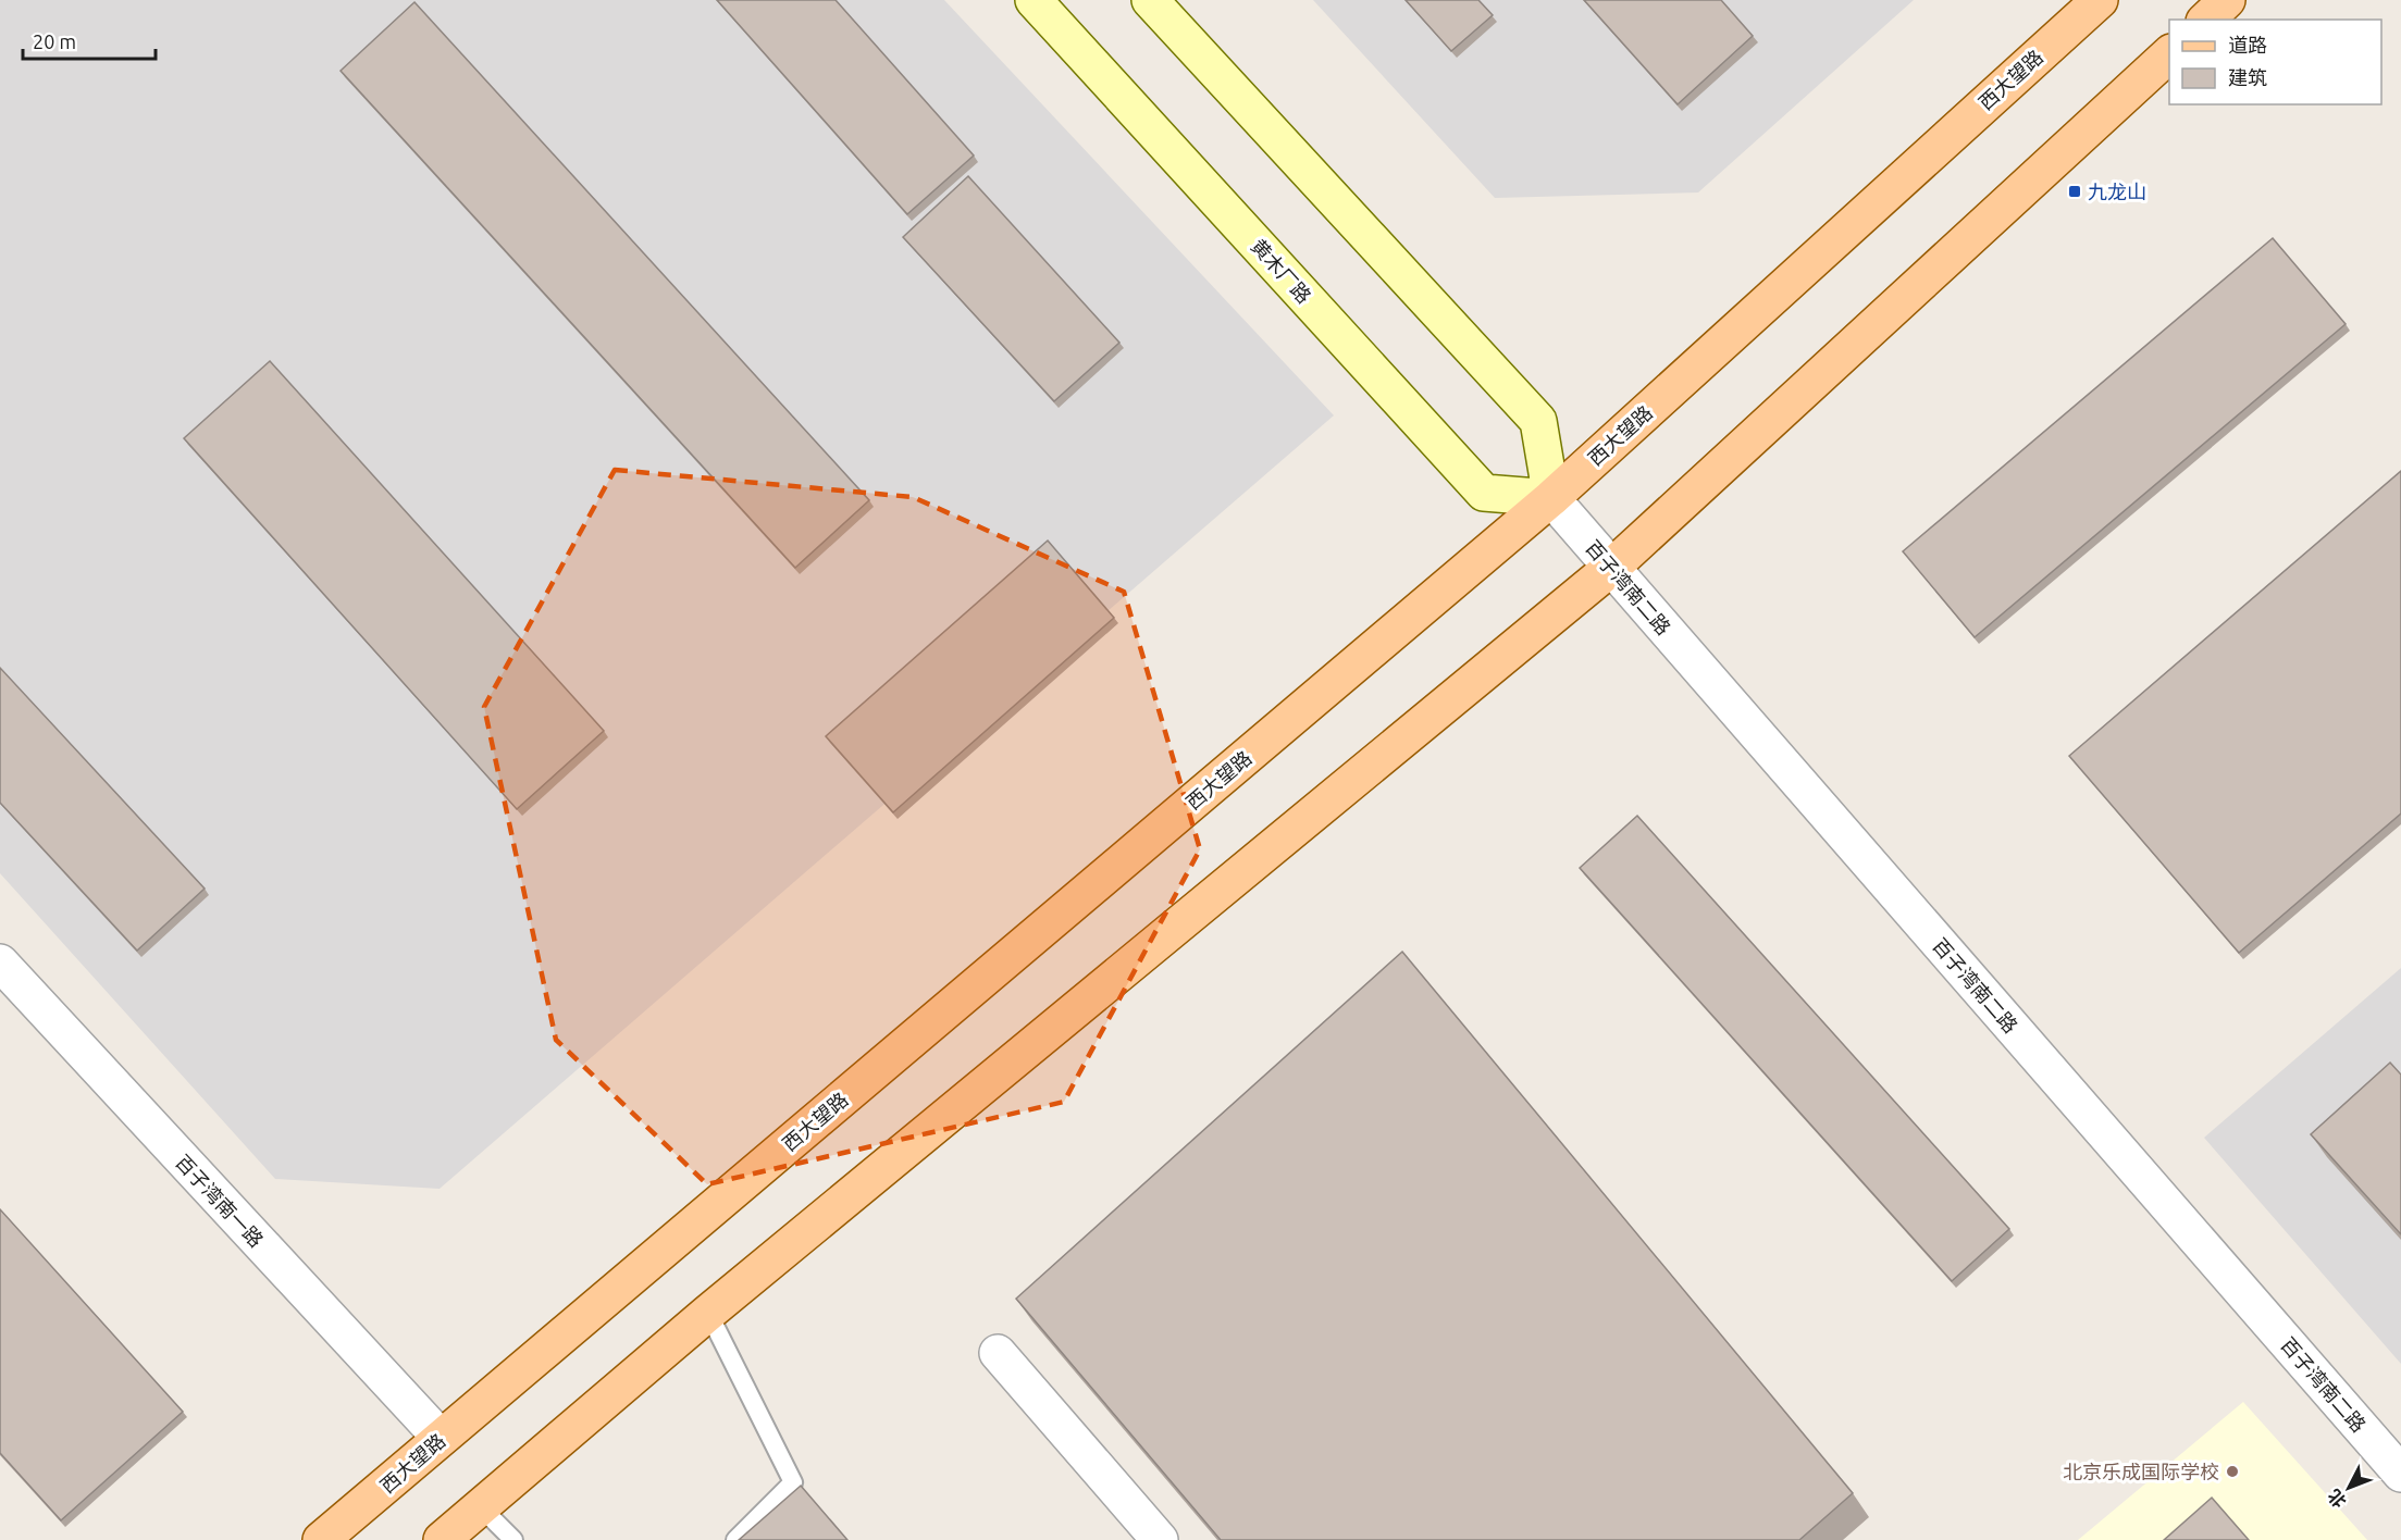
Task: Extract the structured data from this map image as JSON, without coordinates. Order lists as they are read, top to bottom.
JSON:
{
  "streets": {
    "main road": ["西大望路", "黄木厂路"],
    "street": ["百子湾南二路", "百子湾南一路"]
  },
  "crossings": [
    ["西大望路", "黄木厂路"],
    ["西大望路", "百子湾南二路"],
    ["西大望路", "百子湾南一路"],
    ["黄木厂路", "百子湾南二路"]
  ],
  "places": {
    "transit": ["九龙山"],
    "other": ["北京乐成国际学校"]
  },
  "legend": ["道路", "建筑"],
  "scale_bar": "20 m",
  "north": "bottom left"
}
